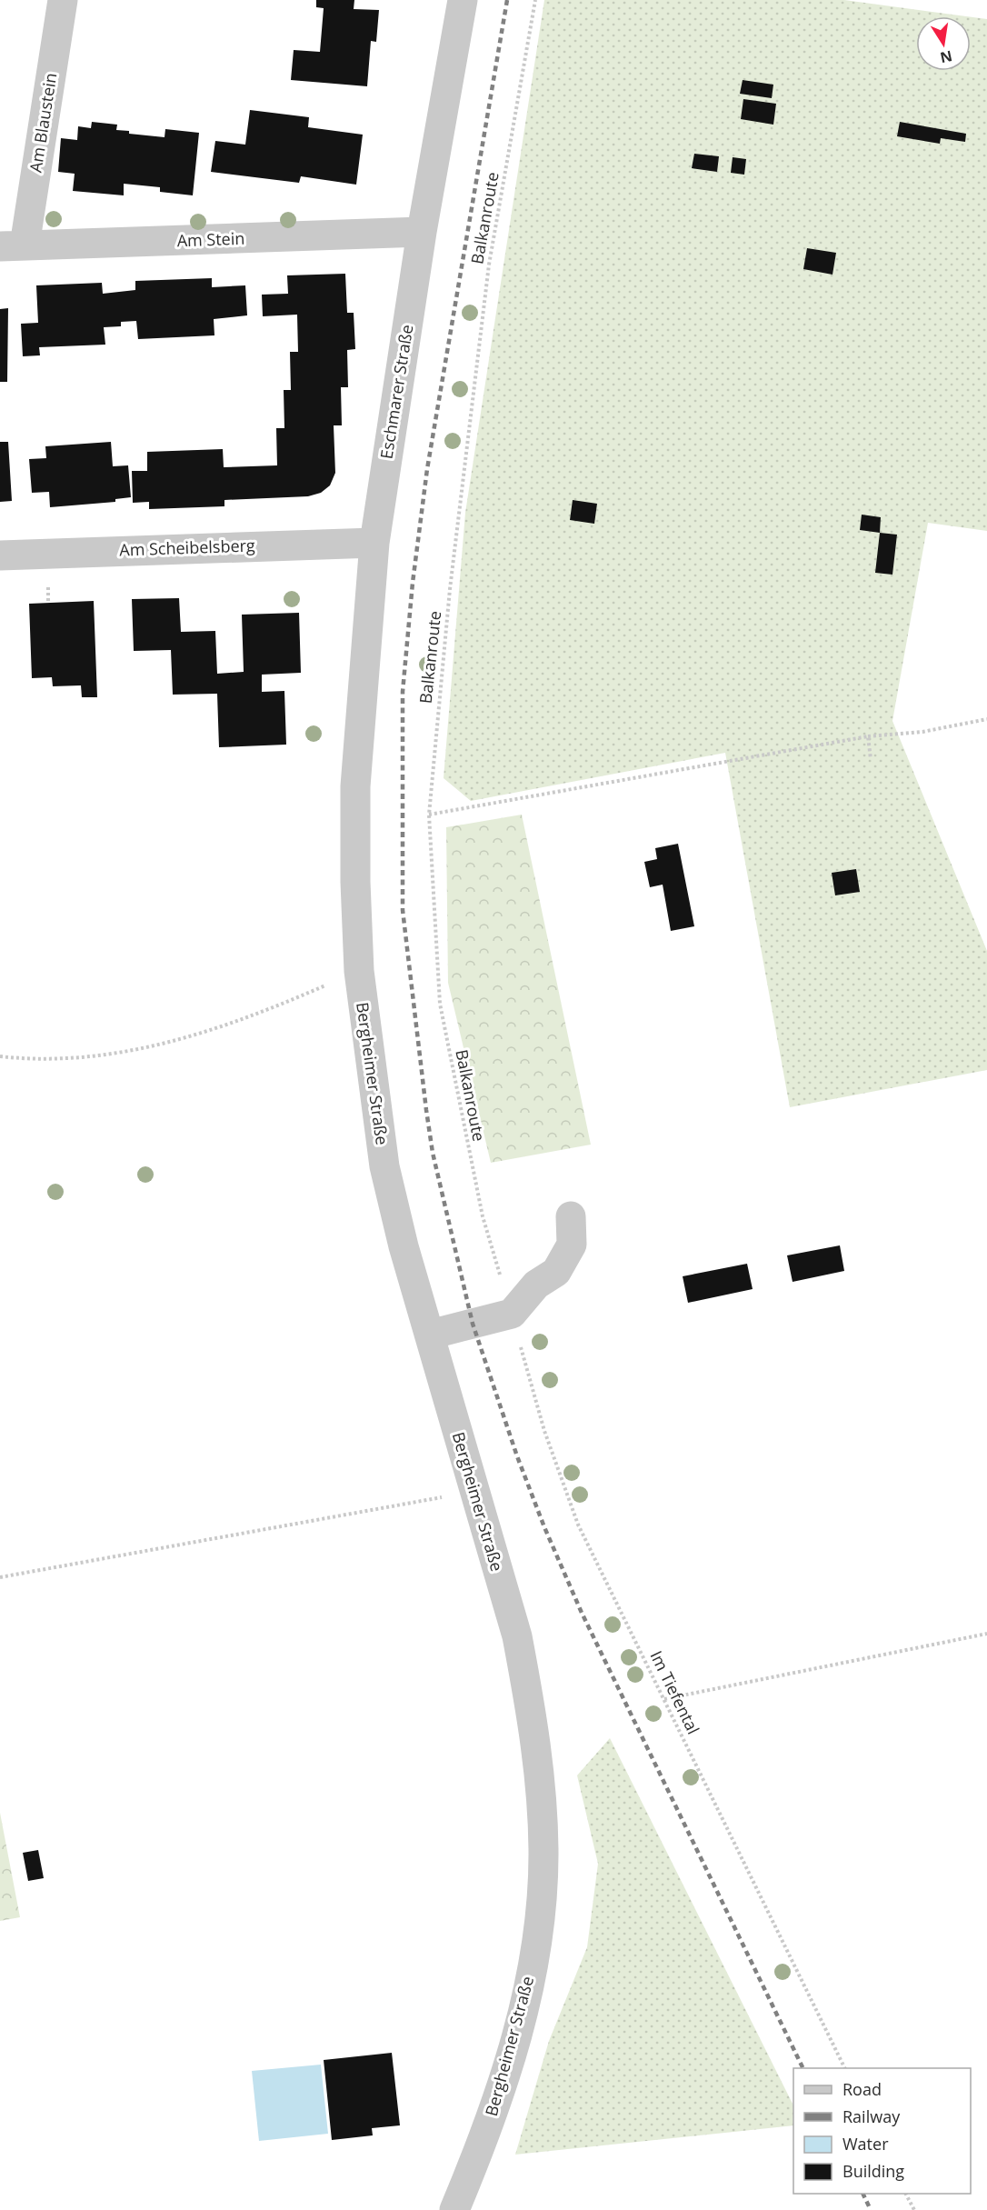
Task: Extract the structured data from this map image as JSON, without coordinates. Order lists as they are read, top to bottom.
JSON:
{
  "streets": {
    "street": [
      "Am Blaustein",
      "Am Stein",
      "Eschmarer Straße",
      "Am Scheibelsberg",
      "Bergheimer Straße"
    ],
    "path": ["Balkanroute", "Im Tiefental"]
  },
  "crossings": [
    ["Am Blaustein", "Am Stein"],
    ["Balkanroute", "Im Tiefental"],
    ["Am Stein", "Eschmarer Straße"],
    ["Eschmarer Straße", "Am Scheibelsberg"],
    ["Eschmarer Straße", "Bergheimer Straße"]
  ],
  "legend": [
    "Road",
    "Railway",
    "Water",
    "Building"
  ],
  "north": "bottom"
}
